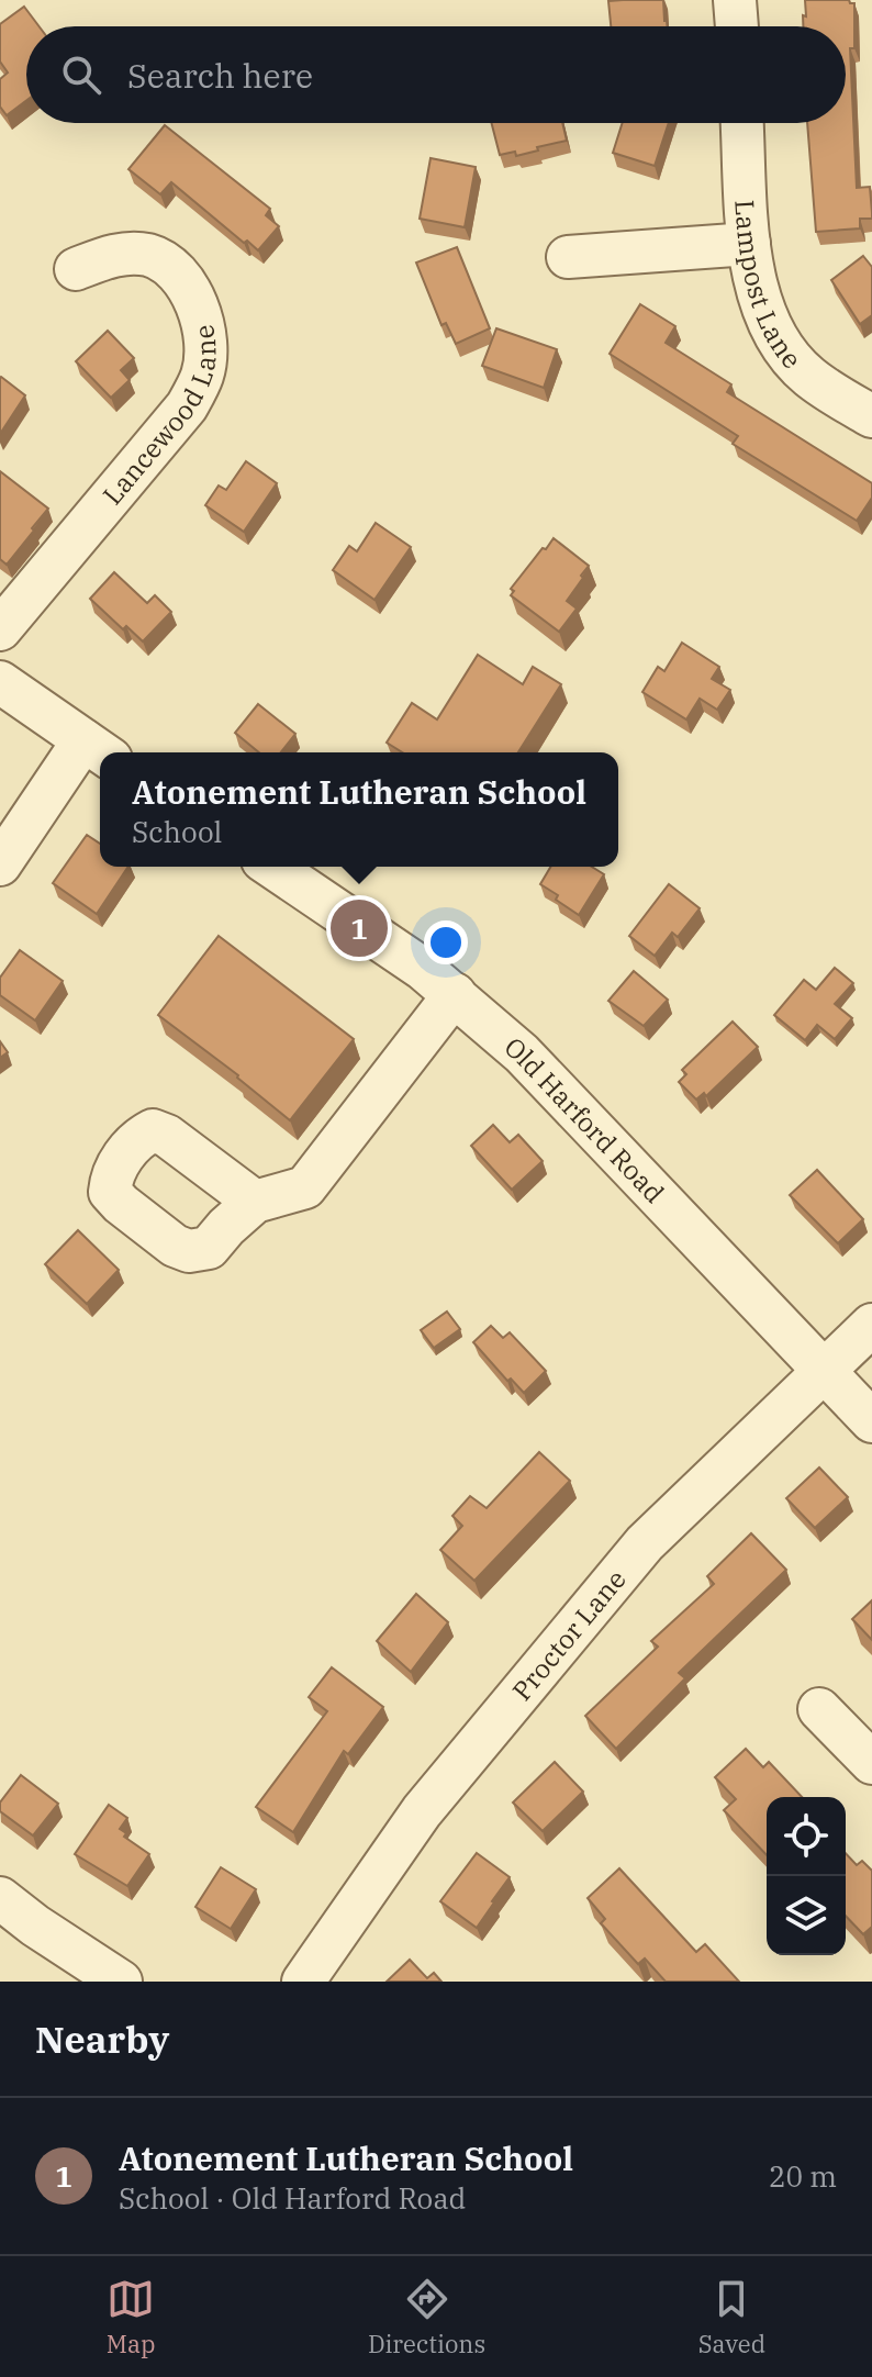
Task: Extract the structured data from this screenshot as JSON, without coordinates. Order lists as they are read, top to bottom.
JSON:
{
  "streets": {
    "street": [
      "Lampost Lane",
      "Lancewood Lane",
      "Old Harford Road",
      "Proctor Lane"
    ]
  },
  "crossings": [
    ["Old Harford Road", "Proctor Lane"]
  ],
  "page": {
    "search": "Search here",
    "popup": ["Atonement Lutheran School", "School"],
    "pins": "1",
    "heading": "Nearby",
    "list": [
      {
        "mark": "1",
        "name": "Atonement Lutheran School",
        "note": "School · Old Harford Road",
        "value": "20 m"
      }
    ],
    "nav": ["Map", "Directions", "Saved"]
  }
}
